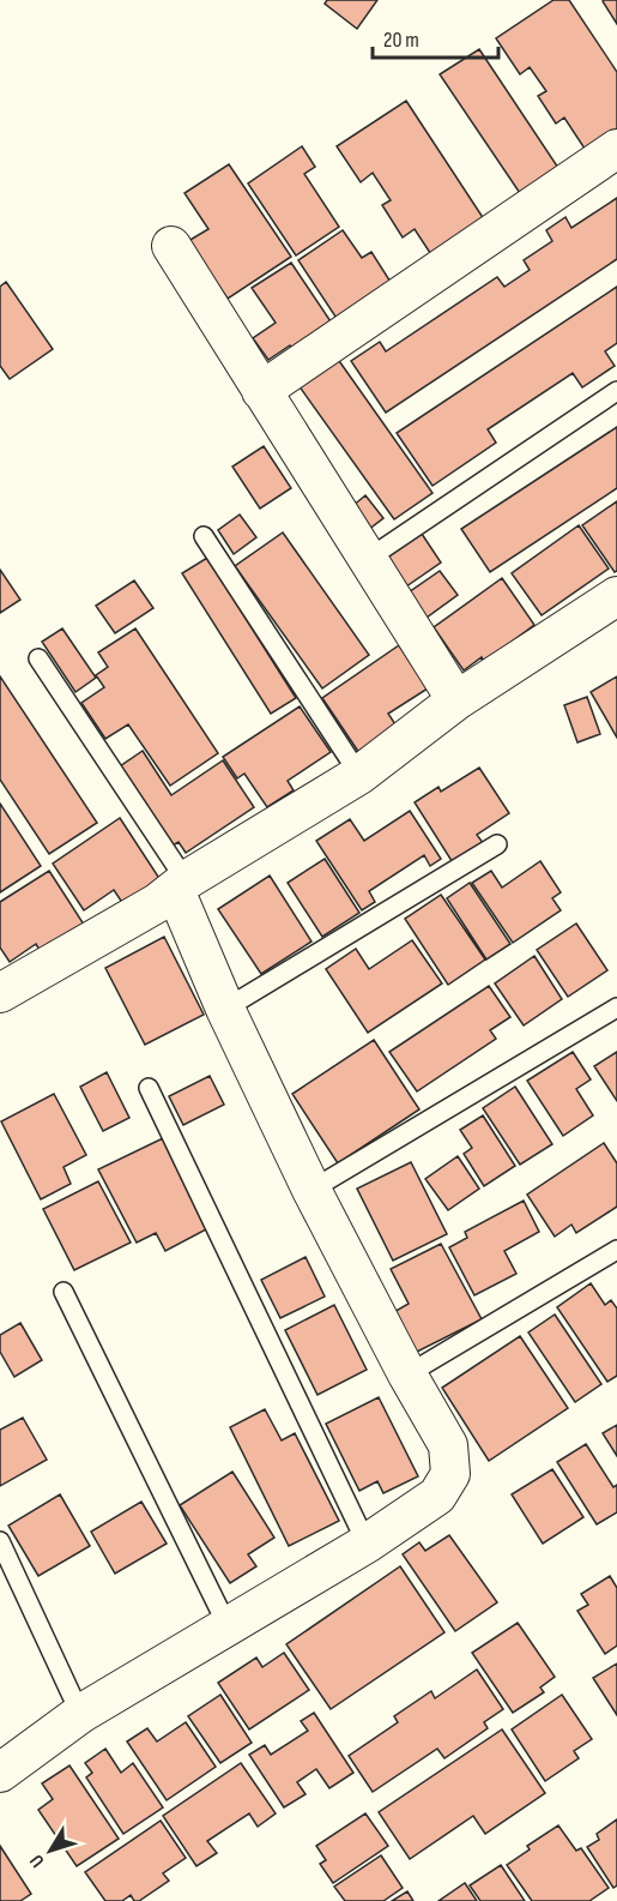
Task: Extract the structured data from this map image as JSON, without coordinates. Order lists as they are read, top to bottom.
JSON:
{
  "scale_bar": "20 m",
  "north": "bottom left"
}
